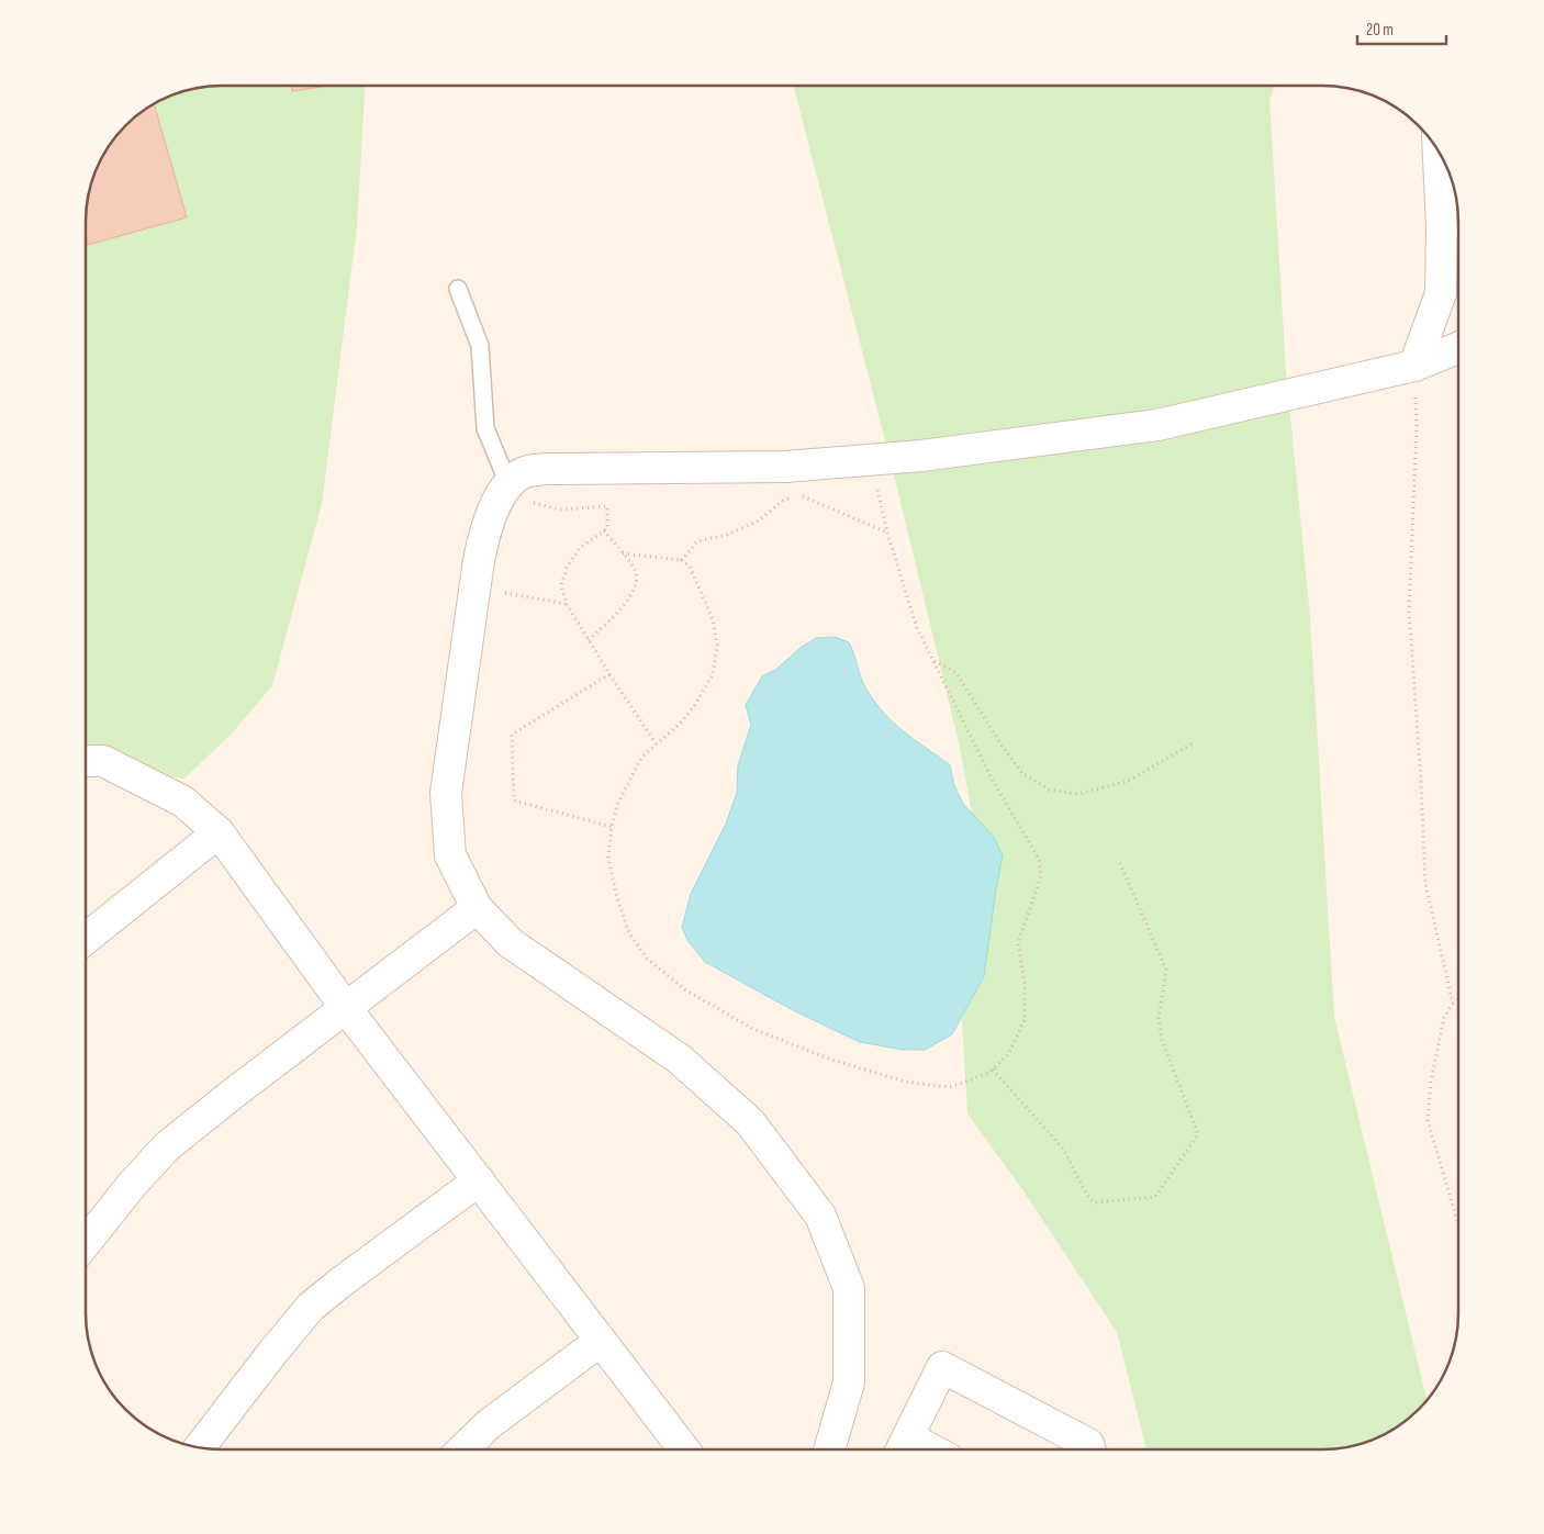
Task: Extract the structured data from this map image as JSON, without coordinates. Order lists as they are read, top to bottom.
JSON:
{
  "scale_bar": "20 m"
}
